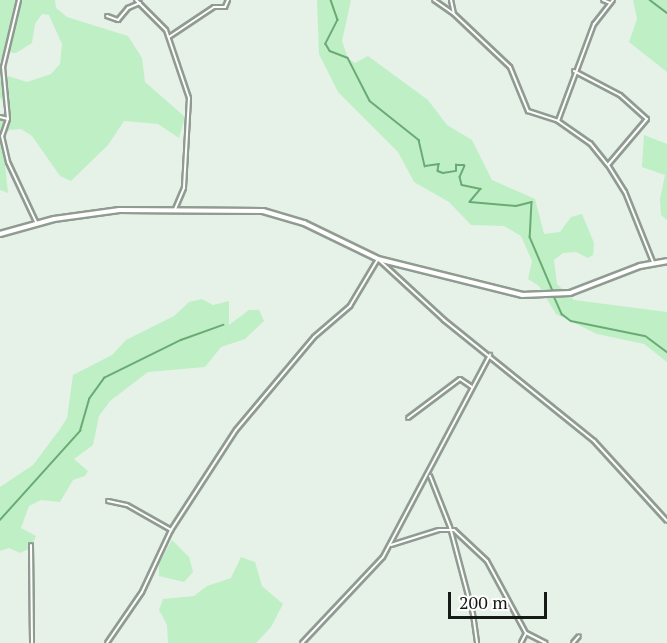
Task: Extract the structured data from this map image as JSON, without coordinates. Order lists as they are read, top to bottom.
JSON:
{
  "scale_bar": "200 m"
}
